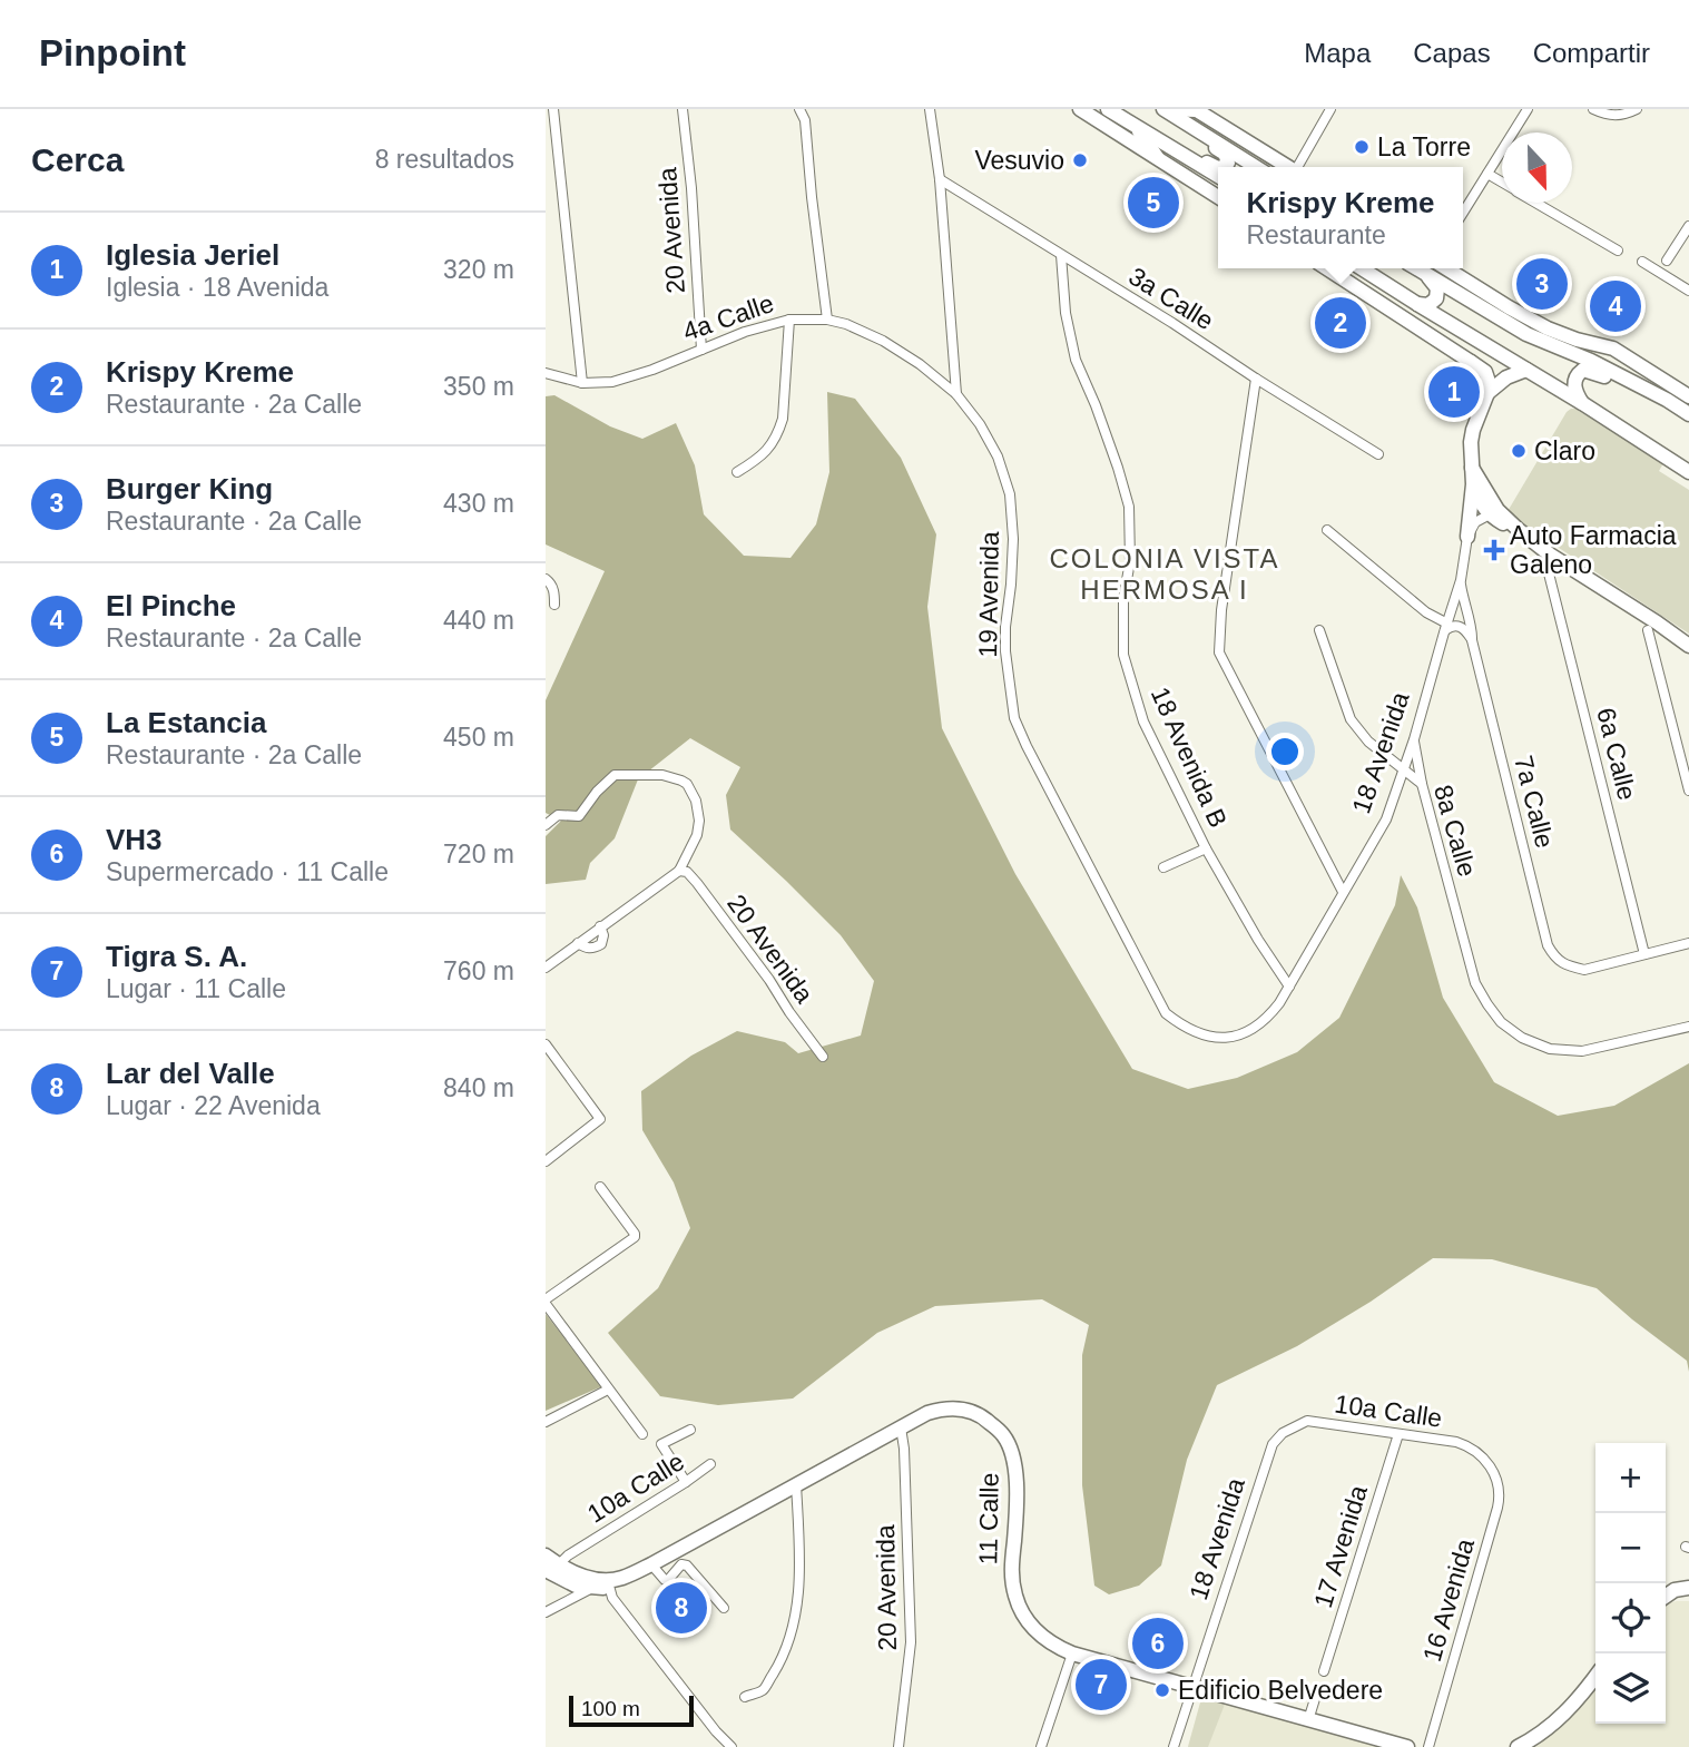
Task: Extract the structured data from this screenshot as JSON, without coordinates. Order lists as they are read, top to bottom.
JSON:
{
  "streets": {
    "street": [
      "20 Avenida",
      "3a Calle",
      "4a Calle",
      "19 Avenida",
      "18 Avenida",
      "6a Calle",
      "18 Avenida B",
      "7a Calle",
      "8a Calle",
      "10a Calle",
      "11 Calle",
      "17 Avenida",
      "16 Avenida"
    ]
  },
  "crossings": [
    ["20 Avenida", "4a Calle"],
    ["20 Avenida", "11 Calle"],
    ["3a Calle", "18 Avenida B"],
    ["4a Calle", "19 Avenida"],
    ["19 Avenida", "18 Avenida"],
    ["18 Avenida", "18 Avenida B"],
    ["18 Avenida", "7a Calle"],
    ["18 Avenida", "8a Calle"],
    ["18 Avenida", "10a Calle"],
    ["18 Avenida", "11 Calle"],
    ["6a Calle", "7a Calle"],
    ["10a Calle", "17 Avenida"],
    ["10a Calle", "16 Avenida"]
  ],
  "districts": ["COLONIA VISTA HERMOSA I"],
  "places": {
    "other": [
      "La Torre",
      "Vesuvio",
      "Claro",
      "Edificio Belvedere"
    ],
    "health": ["Auto Farmacia Galeno"]
  },
  "scale_bar": "100 m",
  "north": "bottom",
  "page": {
    "header": "Pinpoint",
    "nav": ["Mapa", "Capas", "Compartir"],
    "heading": ["Cerca", "8 resultados"],
    "popup": ["Krispy Kreme", "Restaurante"],
    "pins": [
      "5",
      "3",
      "4",
      "2",
      "1",
      "8",
      "6",
      "7"
    ],
    "list": [
      {
        "mark": "1",
        "name": "Iglesia Jeriel",
        "note": "Iglesia · 18 Avenida",
        "value": "320 m"
      },
      {
        "mark": "2",
        "name": "Krispy Kreme",
        "note": "Restaurante · 2a Calle",
        "value": "350 m"
      },
      {
        "mark": "3",
        "name": "Burger King",
        "note": "Restaurante · 2a Calle",
        "value": "430 m"
      },
      {
        "mark": "4",
        "name": "El Pinche",
        "note": "Restaurante · 2a Calle",
        "value": "440 m"
      },
      {
        "mark": "5",
        "name": "La Estancia",
        "note": "Restaurante · 2a Calle",
        "value": "450 m"
      },
      {
        "mark": "6",
        "name": "VH3",
        "note": "Supermercado · 11 Calle",
        "value": "720 m"
      },
      {
        "mark": "7",
        "name": "Tigra S. A.",
        "note": "Lugar · 11 Calle",
        "value": "760 m"
      },
      {
        "mark": "8",
        "name": "Lar del Valle",
        "note": "Lugar · 22 Avenida",
        "value": "840 m"
      }
    ],
    "map_buttons": ["+", "−"],
    "scale": "100 m"
  }
}
